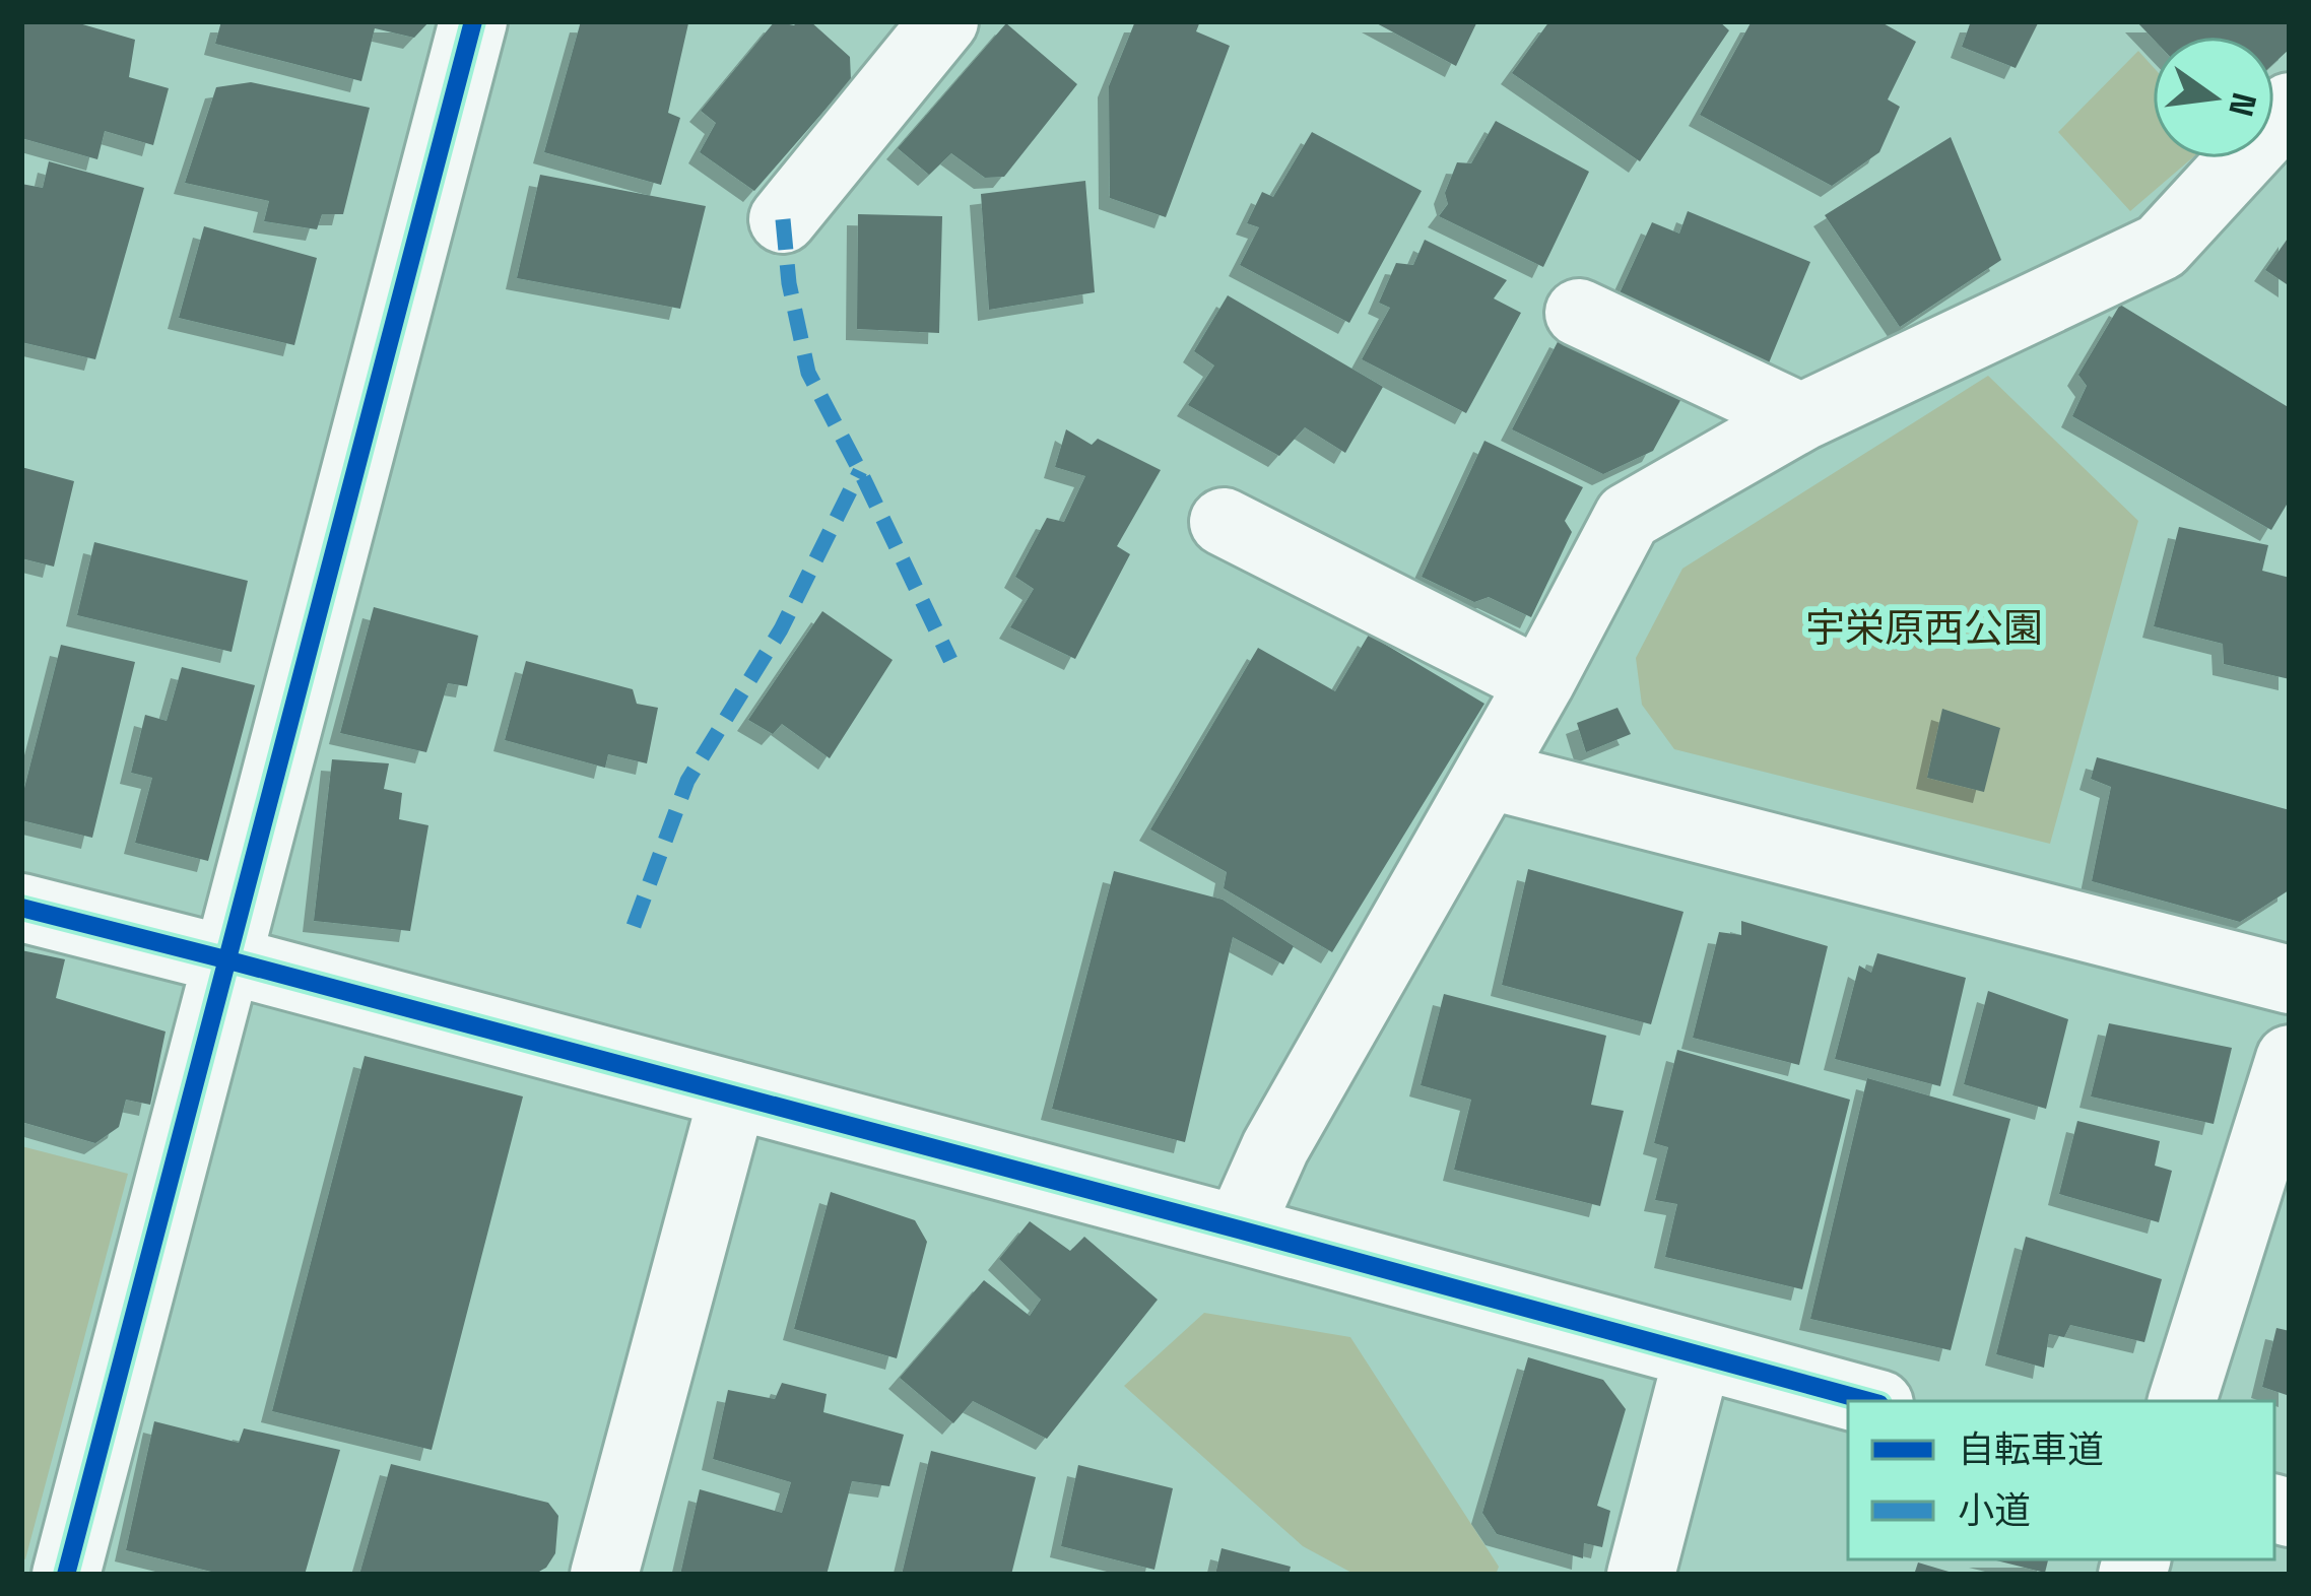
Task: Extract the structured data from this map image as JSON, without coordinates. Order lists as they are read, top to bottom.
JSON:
{
  "parks": ["宇栄原西公園"],
  "legend": ["自転車道", "小道"],
  "north": "right"
}
